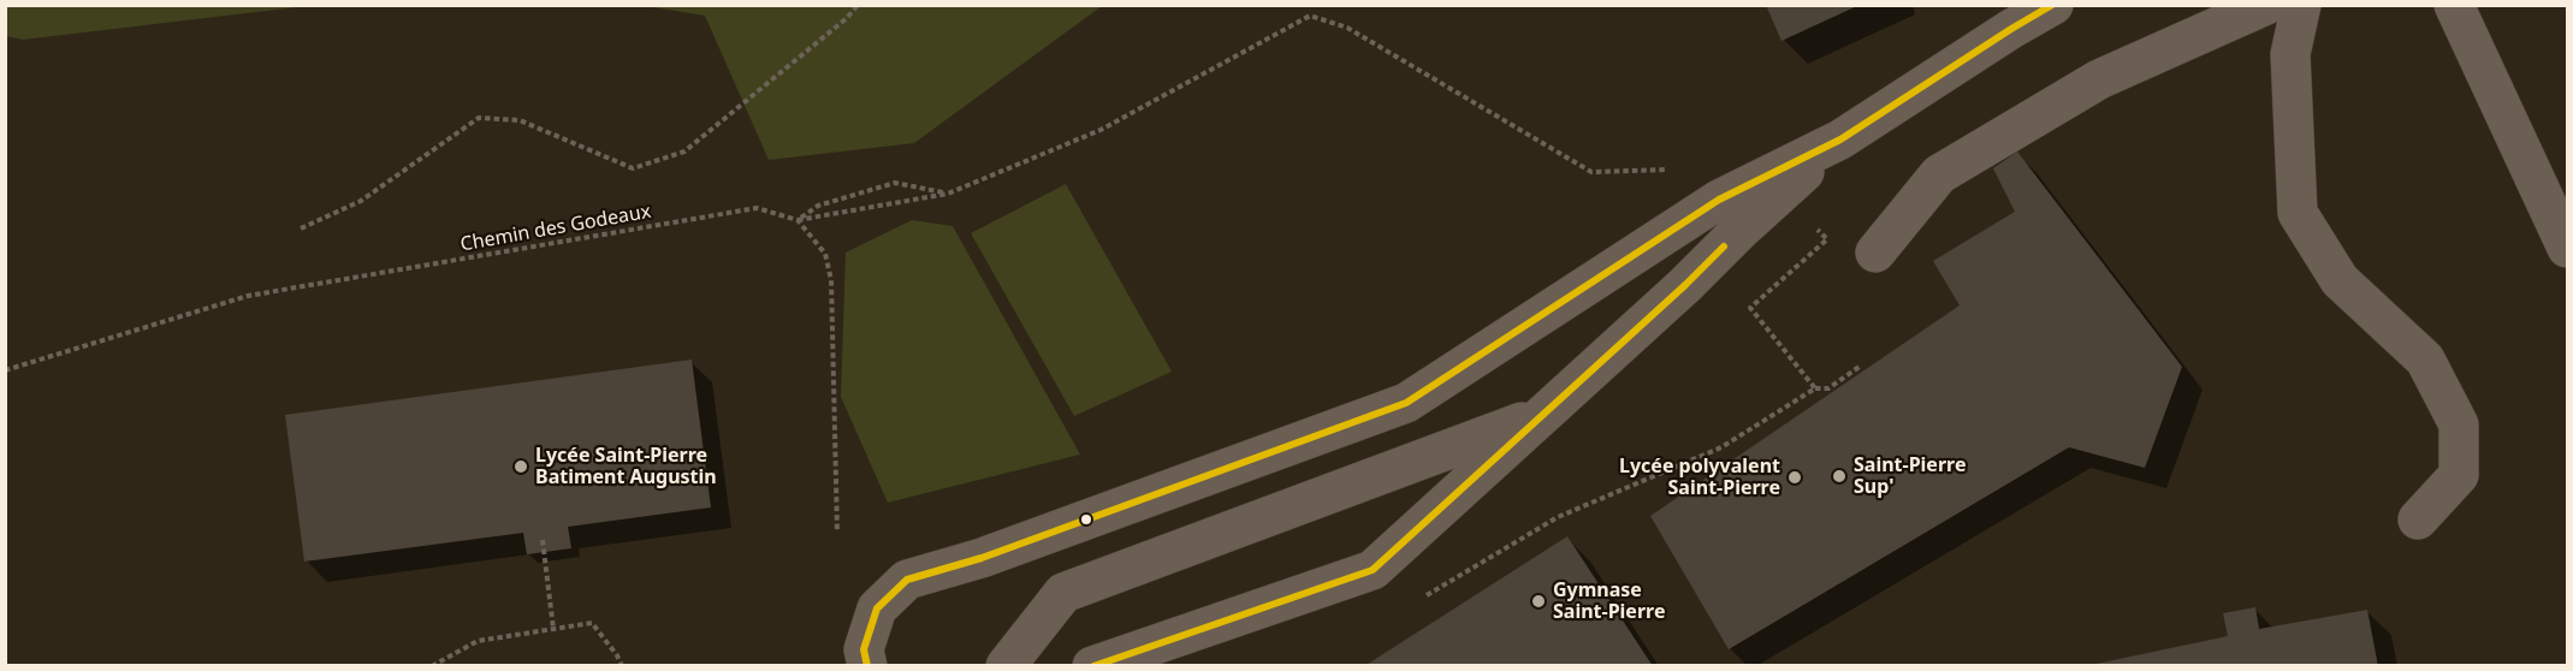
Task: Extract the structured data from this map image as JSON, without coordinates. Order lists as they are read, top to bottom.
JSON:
{
  "streets": {
    "path": ["Chemin des Godeaux"]
  },
  "places": [
    "Lycée Saint-Pierre Batiment Augustin",
    "Saint-Pierre Sup'",
    "Lycée polyvalent Saint-Pierre",
    "Gymnase Saint-Pierre"
  ]
}
